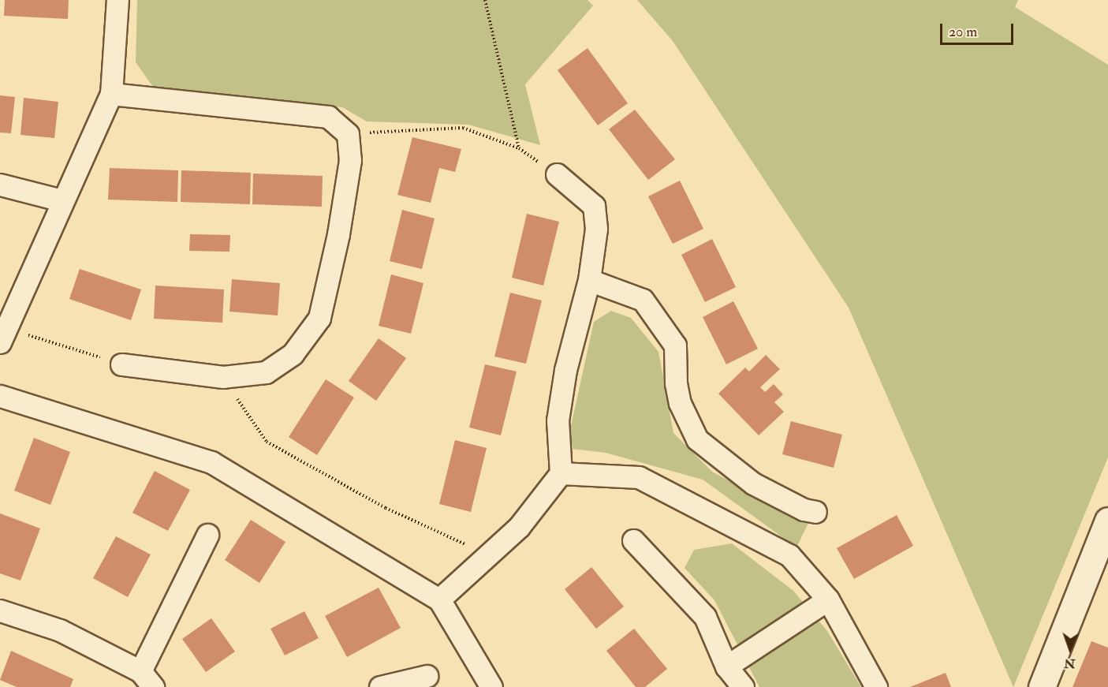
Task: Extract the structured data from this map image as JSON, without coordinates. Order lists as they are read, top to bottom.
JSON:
{
  "scale_bar": "20 m",
  "north": "bottom"
}
